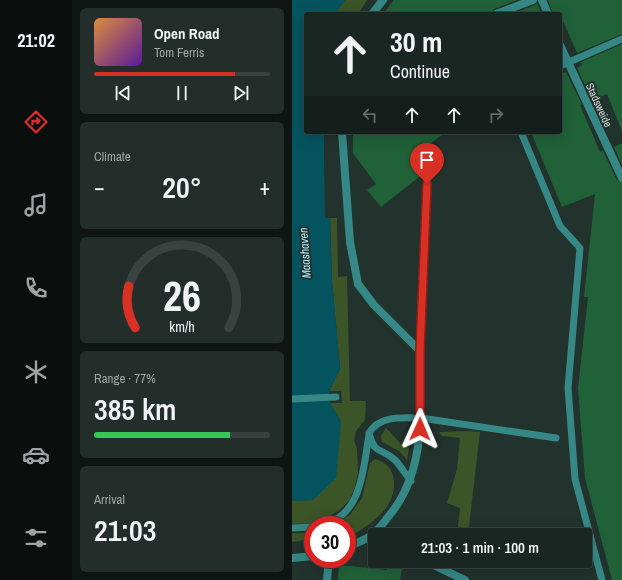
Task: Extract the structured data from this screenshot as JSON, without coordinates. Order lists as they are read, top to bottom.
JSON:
{
  "streets": {
    "street": ["Stadsweide"]
  },
  "water": ["Maashaven"],
  "page": {
    "tabs": "21:02",
    "turn": ["30 m", "Continue"],
    "song": ["Open Road", "Tom Ferris"],
    "tile": [
      "Climate",
      ["Range · 77%", "385 km"],
      ["Arrival", "21:03"]
    ],
    "heat": ["−", "20°", "+"],
    "limit": "30",
    "trip": "21:03 · 1 min · 100 m",
    "gauge": ["26", "km/h"]
  }
}
